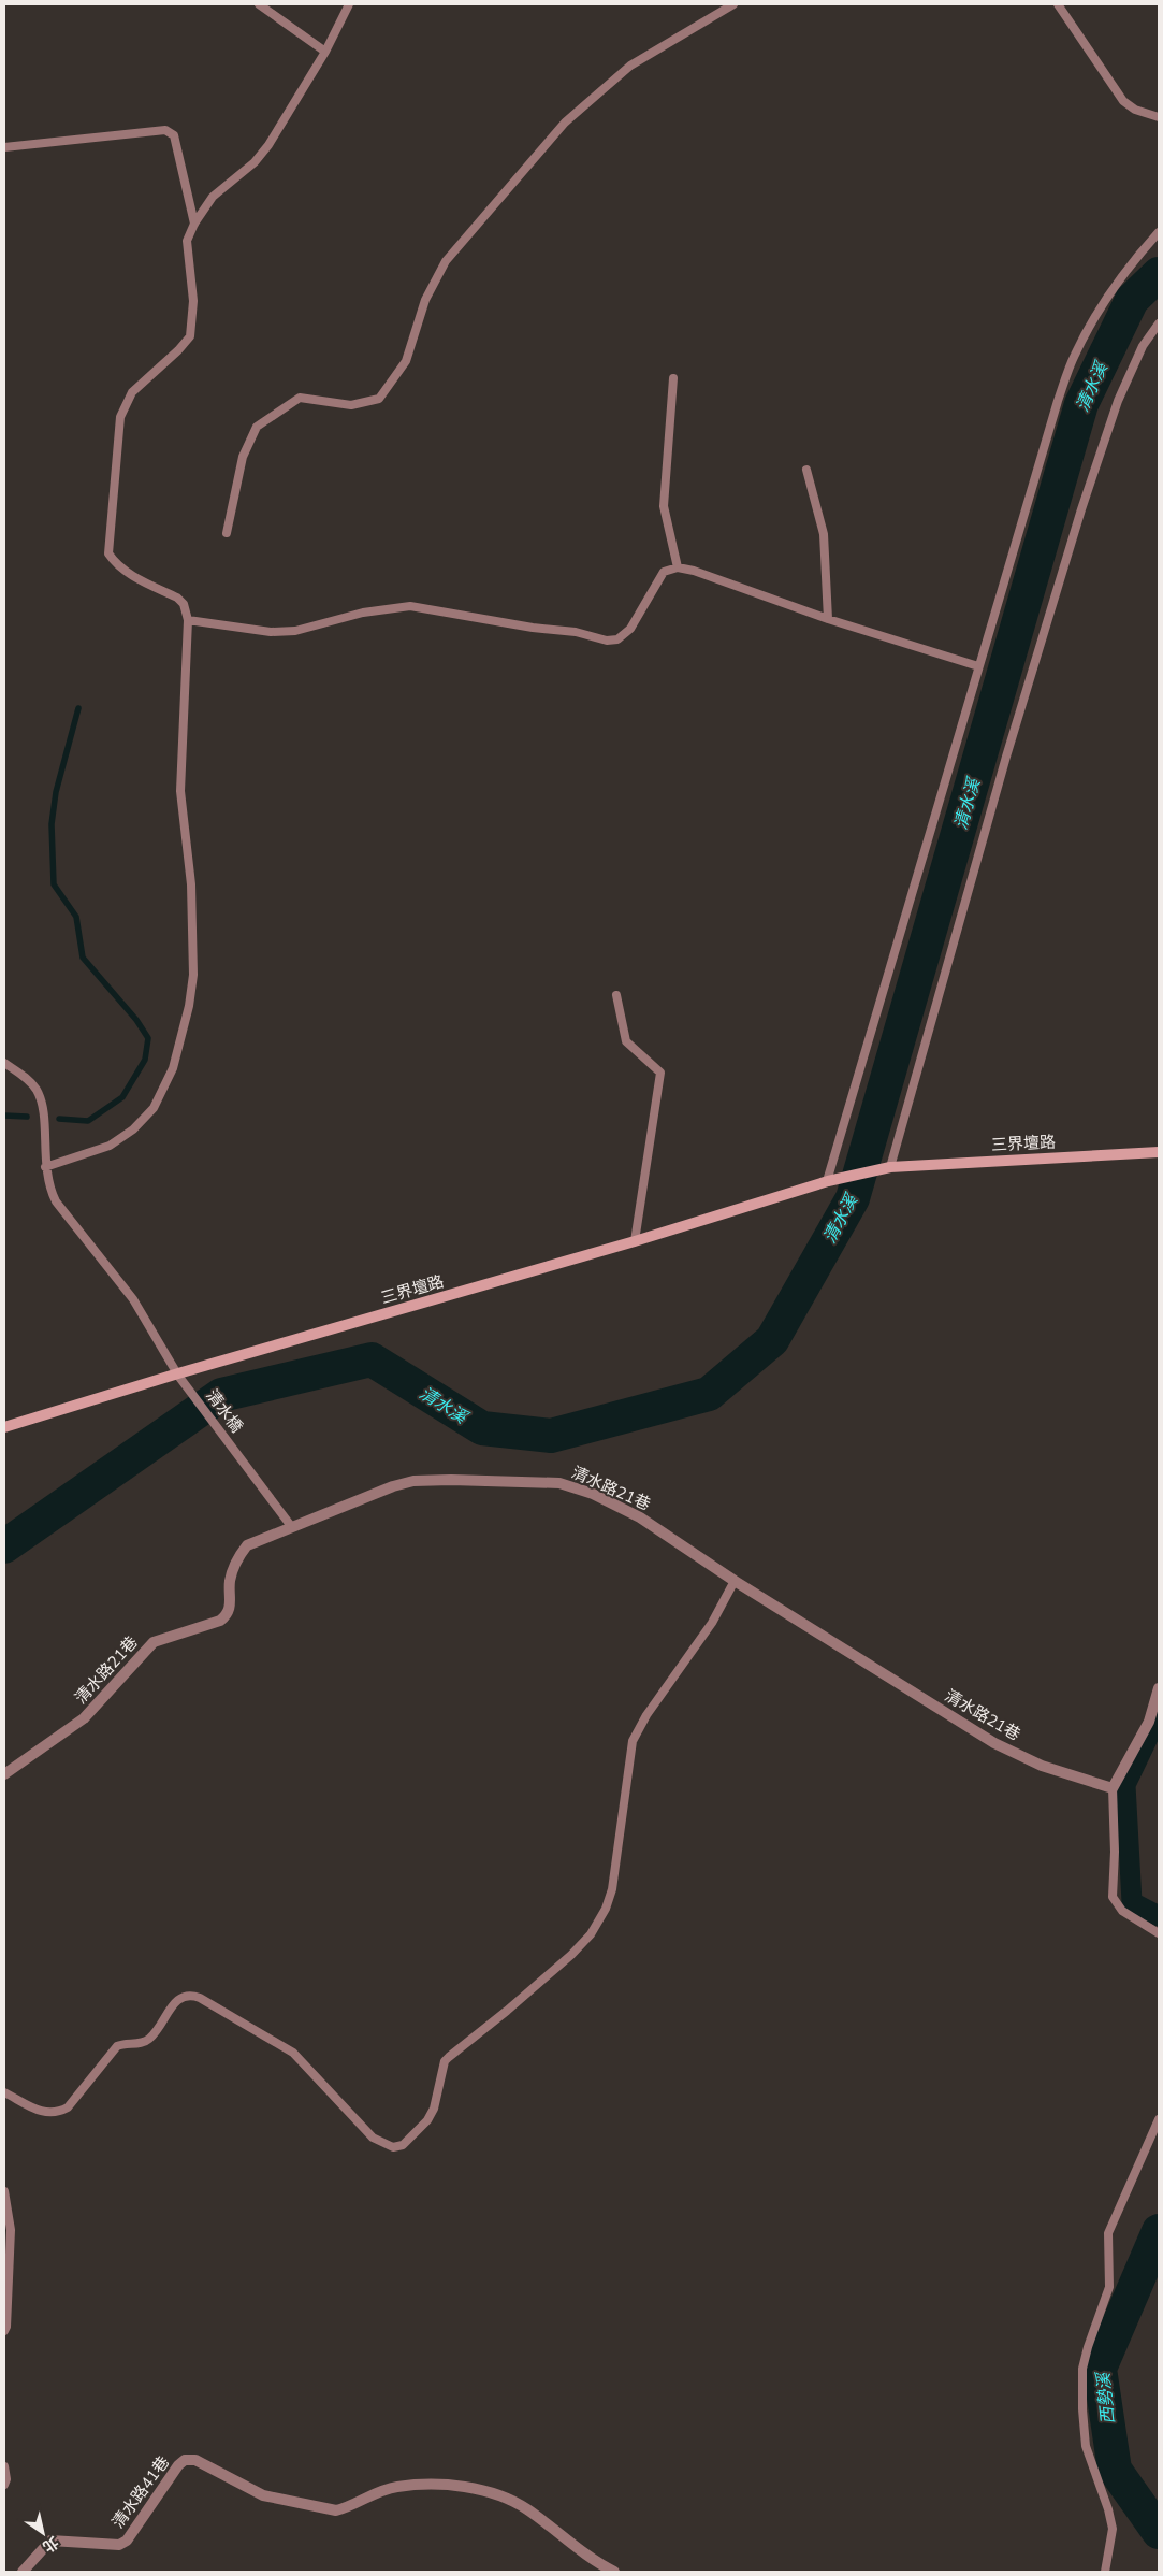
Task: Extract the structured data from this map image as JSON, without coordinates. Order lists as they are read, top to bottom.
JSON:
{
  "streets": {
    "street": ["三界壇路", "清水路21巷", "清水路41巷"],
    "lane": ["清水橋"]
  },
  "crossings": [
    ["三界壇路", "清水橋"],
    ["清水橋", "清水路21巷"]
  ],
  "water": ["清水溪", "西勢溪"],
  "north": "bottom right"
}
